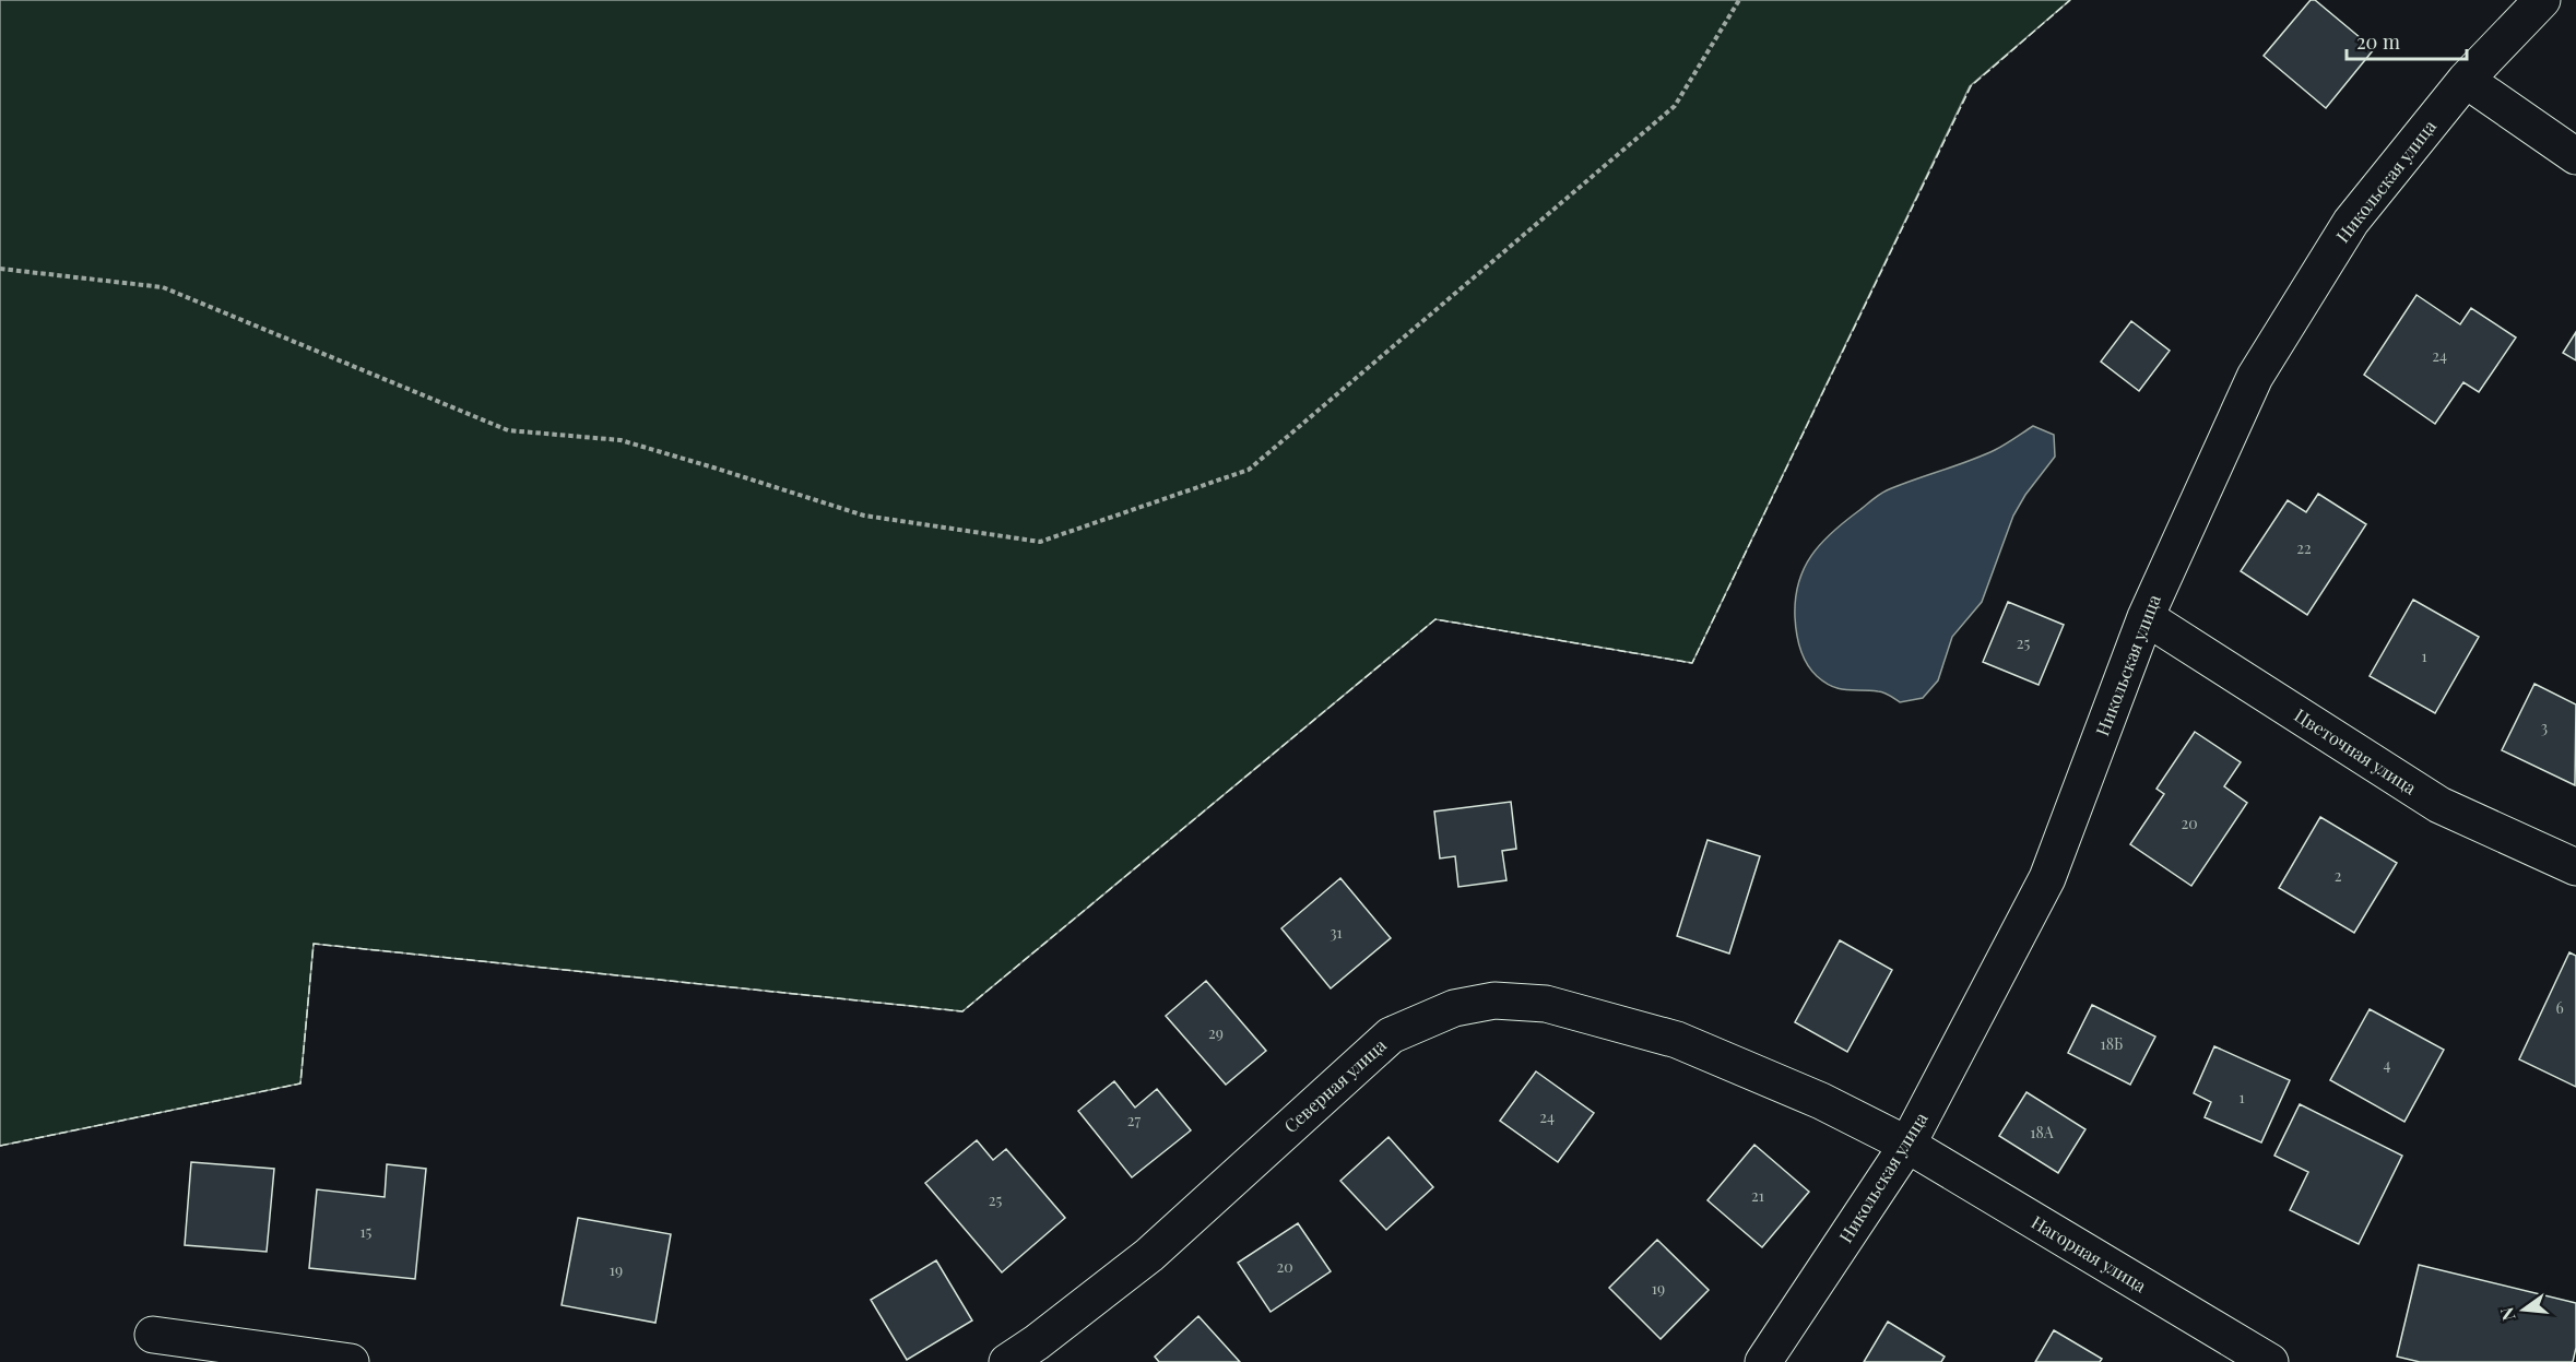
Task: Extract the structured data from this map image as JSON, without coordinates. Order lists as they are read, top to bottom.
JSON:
{
  "streets": {
    "street": [
      "Никольская улица",
      "Цветочная улица",
      "Северная улица",
      "Нагорная улица"
    ]
  },
  "crossings": [
    ["Никольская улица", "Цветочная улица"],
    ["Никольская улица", "Северная улица"],
    ["Никольская улица", "Нагорная улица"],
    ["Северная улица", "Нагорная улица"]
  ],
  "house_numbers": [
    "24",
    "22",
    "25",
    "1",
    "3",
    "20",
    "2",
    "31",
    "6",
    "29",
    "18Б",
    "4",
    "1",
    "24",
    "27",
    "18А",
    "21",
    "25",
    "15",
    "20",
    "19",
    "19"
  ],
  "scale_bar": "20 m",
  "north": "left"
}
